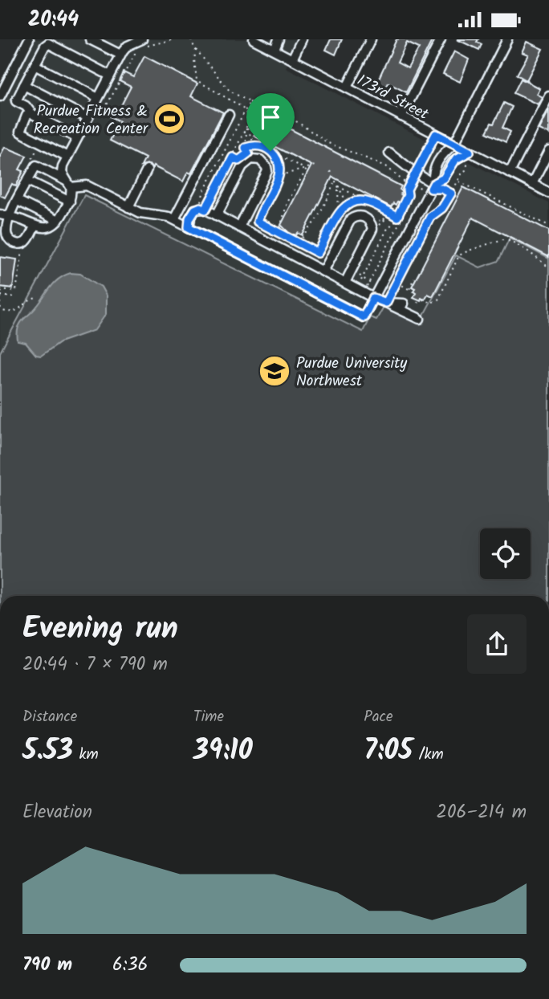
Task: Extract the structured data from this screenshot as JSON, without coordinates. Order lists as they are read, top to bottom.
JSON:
{
  "streets": {
    "street": ["173rd Street"]
  },
  "places": {
    "sports": ["Purdue Fitness & Recreation Center"],
    "school or university": ["Purdue University Northwest"]
  },
  "page": {
    "status": "20:44",
    "heading": ["Evening run", "20:44 · 7 × 790 m"],
    "stats": [
      ["Distance", "5.53 km"],
      ["Time", "39:10"],
      ["Pace", "7:05 /km"]
    ],
    "chart": ["Elevation", "206–214 m"],
    "list": [
      {
        "name": "790 m",
        "note": "6:36"
      }
    ]
  }
}
